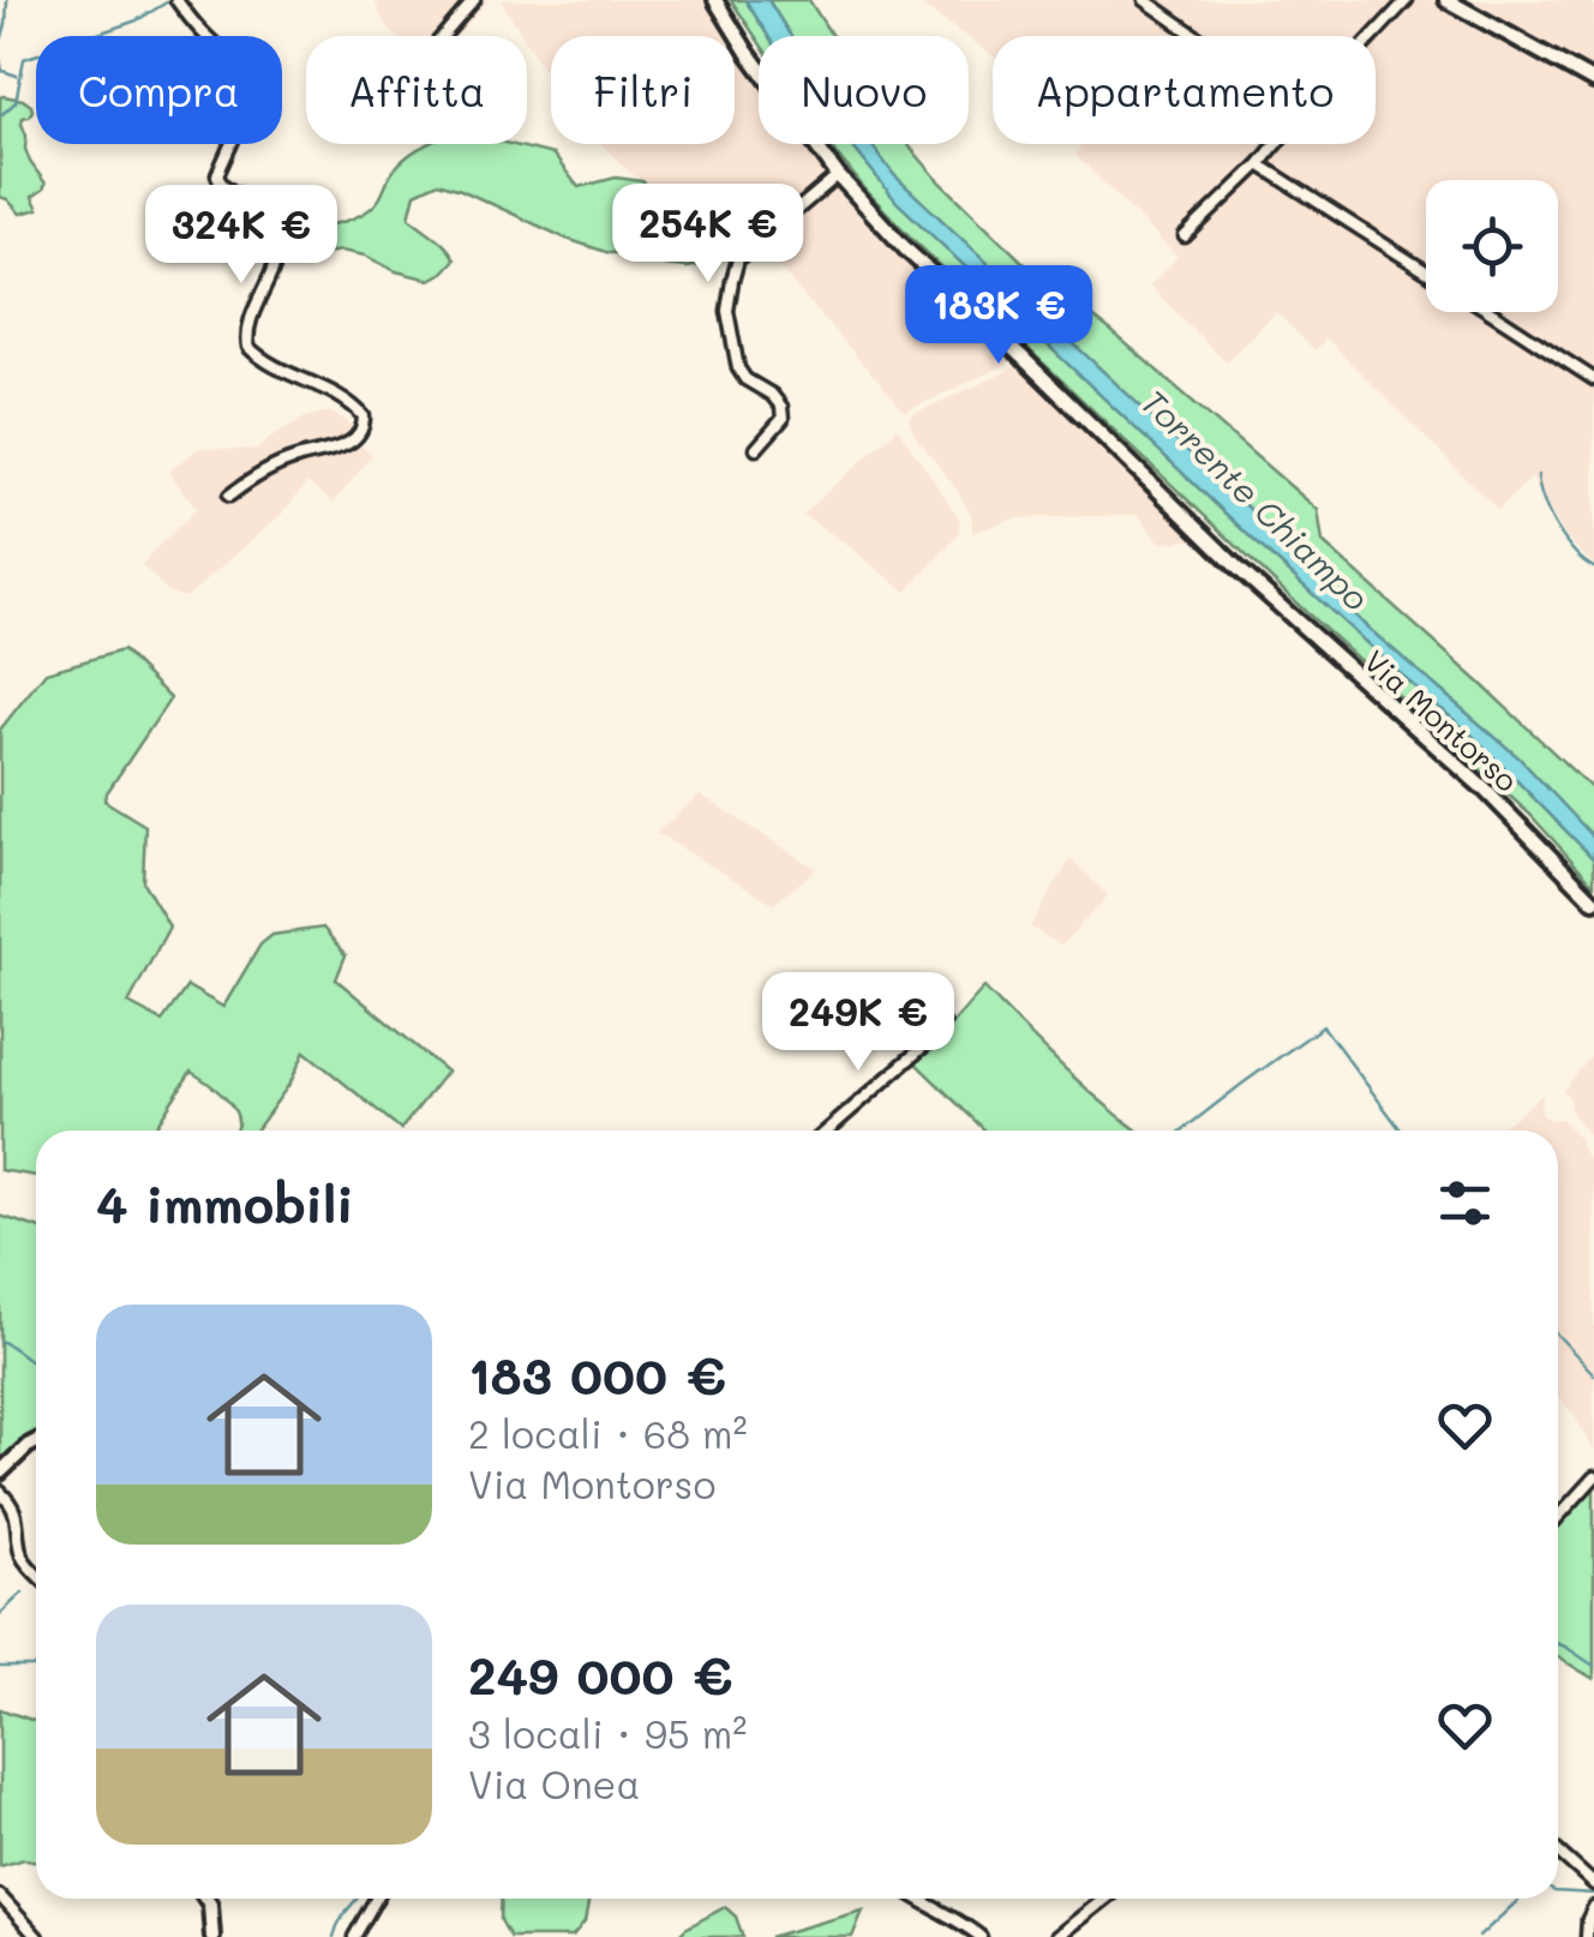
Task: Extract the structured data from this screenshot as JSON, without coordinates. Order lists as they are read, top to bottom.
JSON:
{
  "streets": {
    "main road": ["Via Montorso"]
  },
  "water": ["Torrente Chiampo"],
  "page": {
    "chip": [
      "Compra",
      "Affitta",
      "Filtri",
      "Nuovo",
      "Appartamento"
    ],
    "price": [
      "254K €",
      "324K €",
      "183K €",
      "249K €"
    ],
    "heading": "4 immobili",
    "list": [
      {
        "name": "183 000 €",
        "note": "2 locali · 68 m² · Via Montorso"
      },
      {
        "name": "249 000 €",
        "note": "3 locali · 95 m² · Via Onea"
      }
    ]
  }
}
